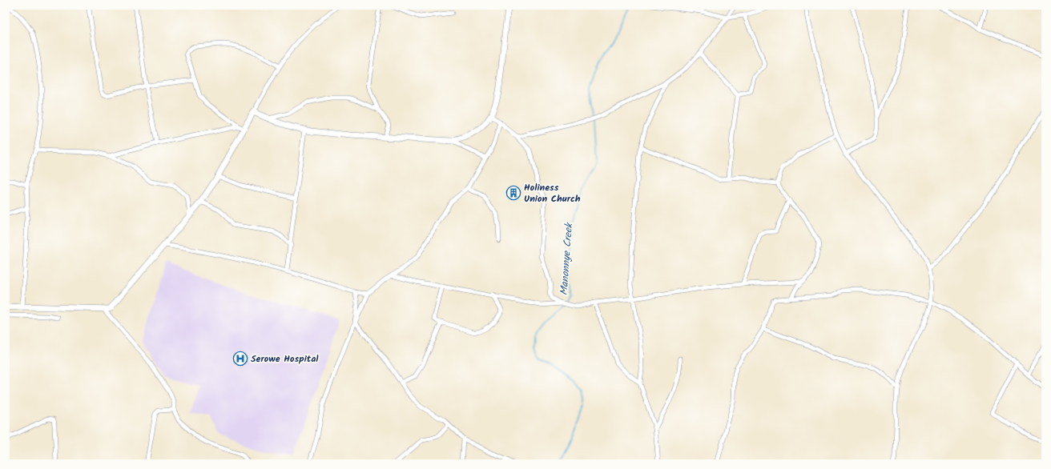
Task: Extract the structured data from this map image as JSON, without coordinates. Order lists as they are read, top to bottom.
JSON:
{
  "water": ["Manonnye Creek"],
  "places": {
    "building": ["Holiness Union Church"],
    "hospital": ["Serowe Hospital"]
  }
}
